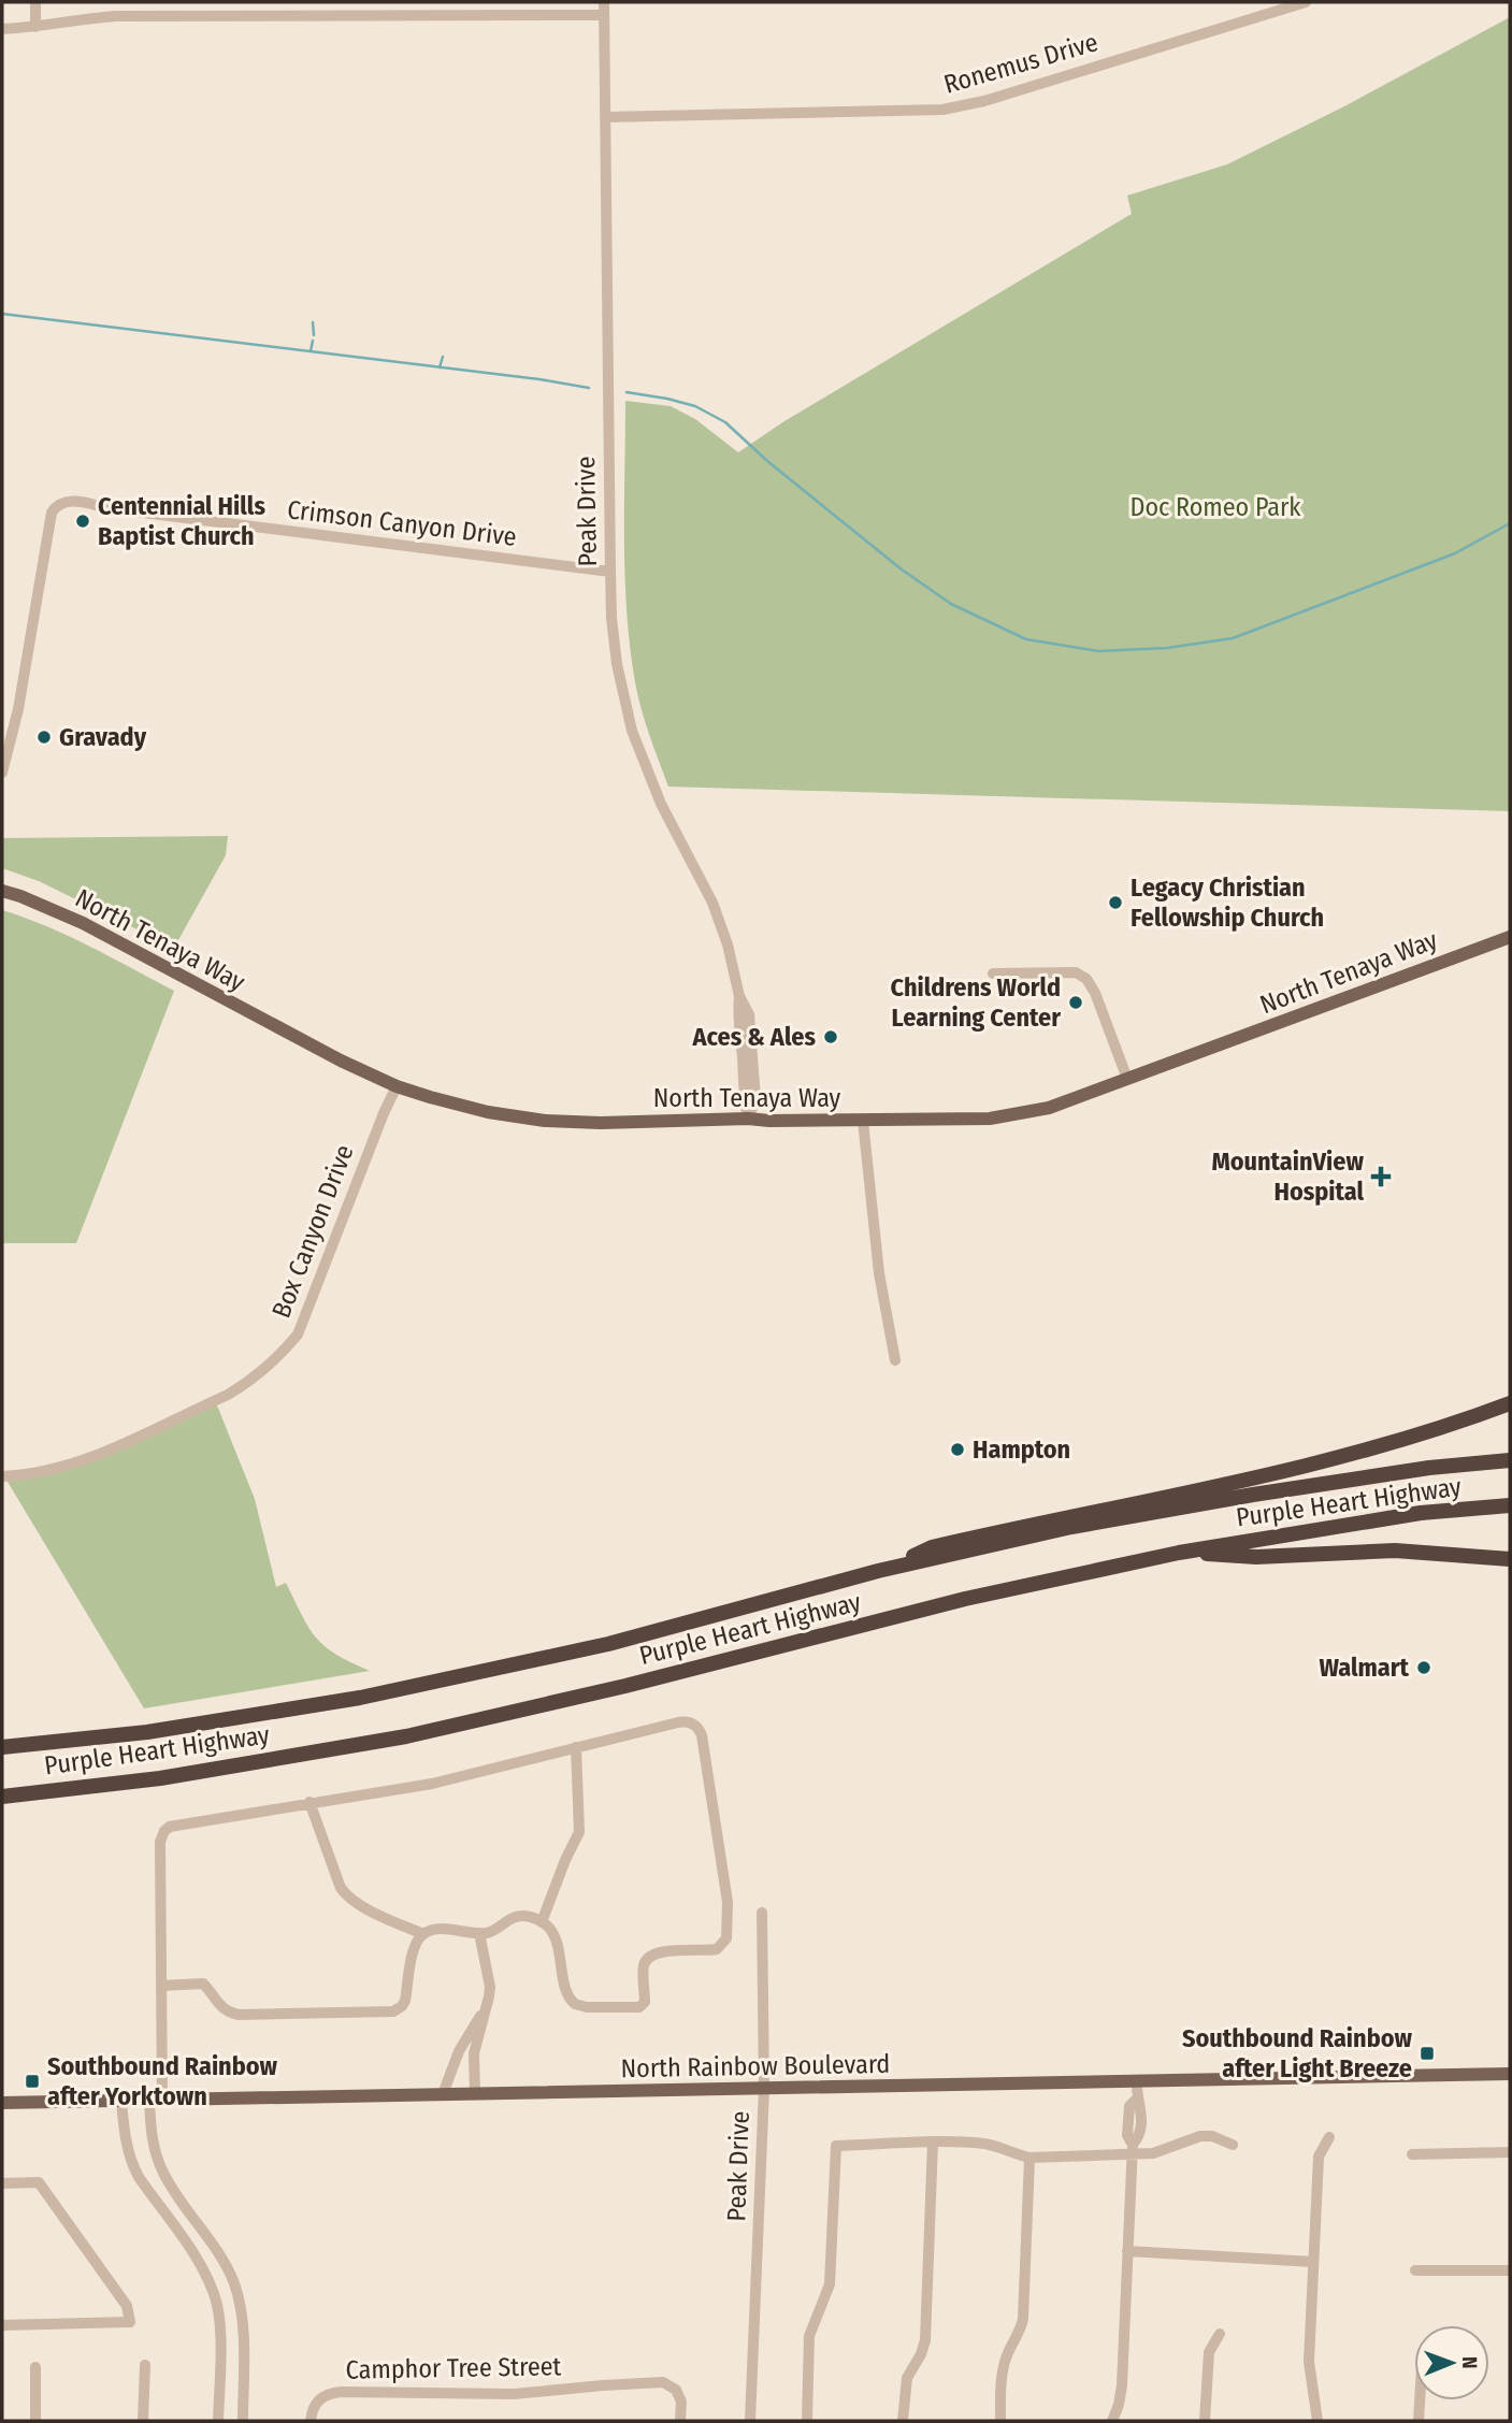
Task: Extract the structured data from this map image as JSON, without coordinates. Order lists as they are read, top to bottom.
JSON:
{
  "streets": {
    "highway": ["Purple Heart Highway"],
    "main road": ["North Tenaya Way", "North Rainbow Boulevard"],
    "street": [
      "Ronemus Drive",
      "Peak Drive",
      "Crimson Canyon Drive",
      "Box Canyon Drive",
      "Camphor Tree Street"
    ]
  },
  "crossings": [
    ["Ronemus Drive", "Peak Drive"],
    ["Peak Drive", "Crimson Canyon Drive"],
    ["Peak Drive", "North Tenaya Way"],
    ["Peak Drive", "North Rainbow Boulevard"],
    ["North Tenaya Way", "Box Canyon Drive"]
  ],
  "parks": ["Doc Romeo Park"],
  "places": {
    "other": [
      "Centennial Hills Baptist Church",
      "Gravady",
      "Legacy Christian Fellowship Church",
      "Childrens World Learning Center",
      "Aces & Ales",
      "Hampton",
      "Walmart"
    ],
    "health": ["MountainView Hospital"],
    "transit": ["Southbound Rainbow after Light Breeze", "Southbound Rainbow after Yorktown"]
  },
  "north": "right"
}
